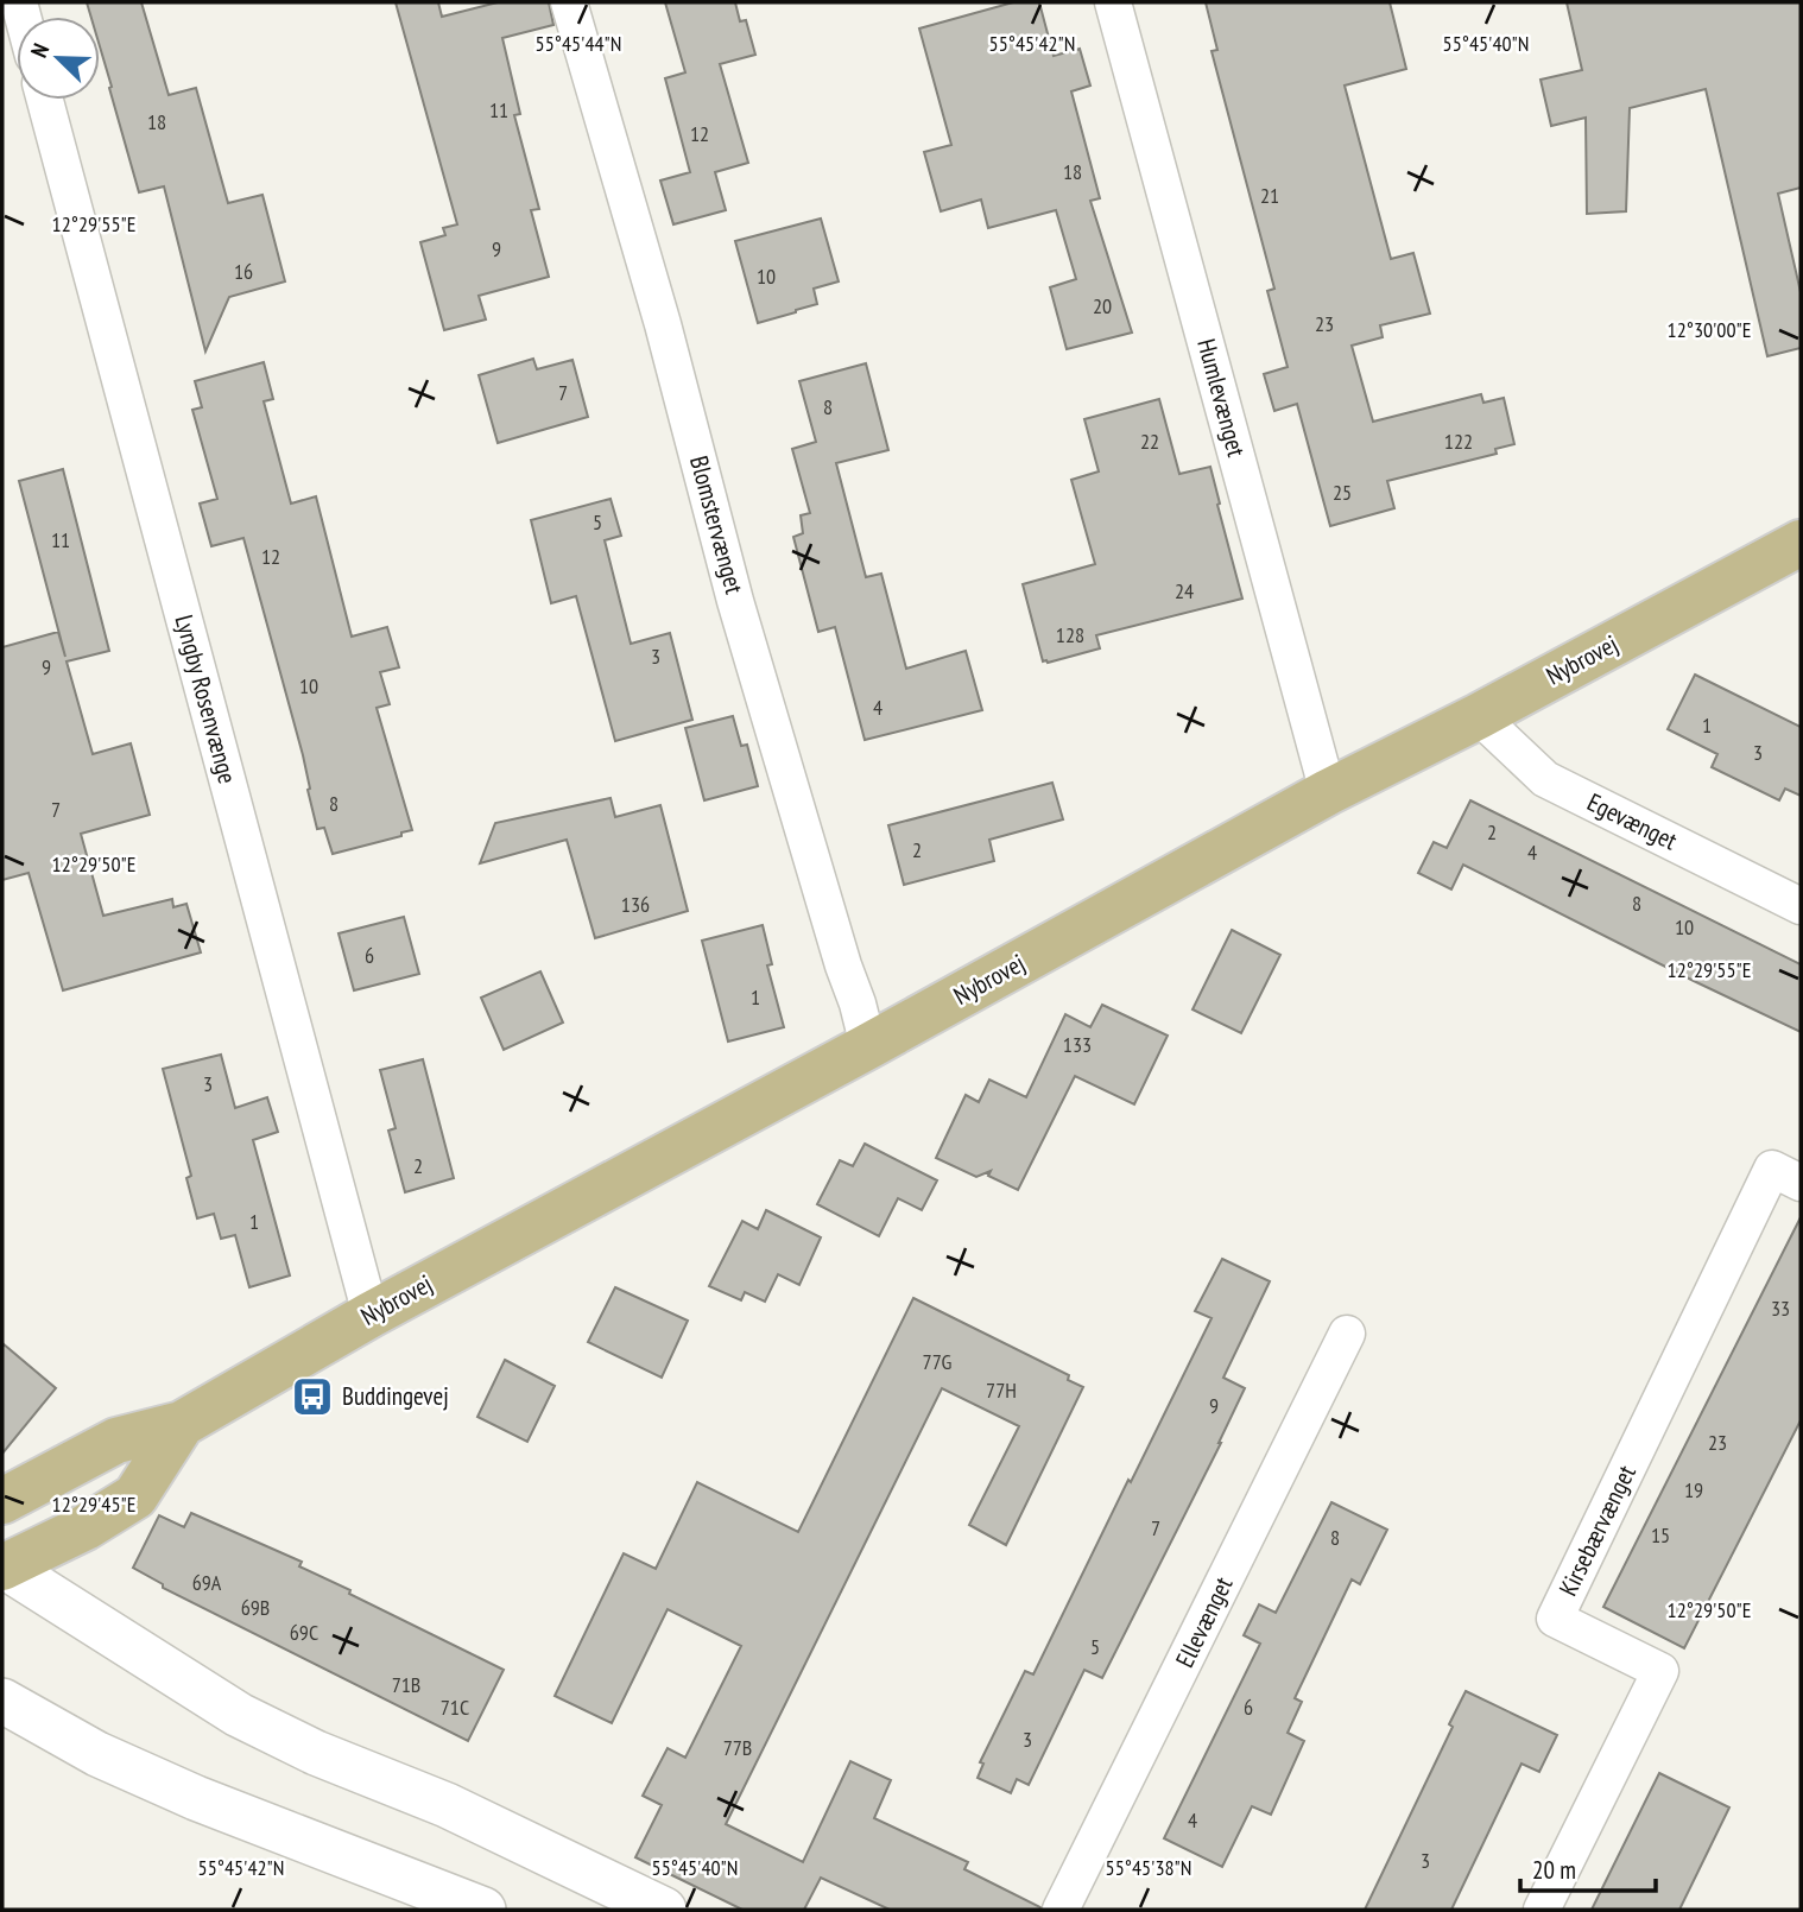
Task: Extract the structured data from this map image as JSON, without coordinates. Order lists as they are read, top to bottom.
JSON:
{
  "streets": {
    "main road": ["Nybrovej"],
    "street": [
      "Humlevænget",
      "Blomstervænget",
      "Lyngby Rosenvænge",
      "Egevænget",
      "Kirsebærvænget",
      "Ellevænget"
    ]
  },
  "crossings": [
    ["Humlevænget", "Nybrovej"],
    ["Blomstervænget", "Nybrovej"],
    ["Nybrovej", "Lyngby Rosenvænge"],
    ["Nybrovej", "Egevænget"]
  ],
  "places": {
    "bus stop": ["Buddingevej"]
  },
  "house_numbers": [
    "11",
    "18",
    "12",
    "18",
    "21",
    "9",
    "16",
    "10",
    "20",
    "23",
    "7",
    "8",
    "22",
    "122",
    "25",
    "5",
    "11",
    "12",
    "24",
    "128",
    "3",
    "9",
    "10",
    "4",
    "1",
    "3",
    "8",
    "7",
    "2",
    "2",
    "4",
    "8",
    "136",
    "10",
    "6",
    "1",
    "133",
    "3",
    "2",
    "1",
    "33",
    "77G",
    "77H",
    "9",
    "23",
    "19",
    "7",
    "15",
    "8",
    "69A",
    "69B",
    "69C",
    "5",
    "71B",
    "71C",
    "6",
    "3",
    "77B",
    "4",
    "3"
  ],
  "scale_bar": "20 m",
  "north": "top left",
  "coordinates": [
    "55°45'42\"N",
    "55°45'40\"N",
    "55°45'44\"N",
    "12°29'55\"E",
    "12°30'00\"E",
    "12°29'50\"E",
    "12°29'45\"E",
    "55°45'38\"N"
  ]
}
